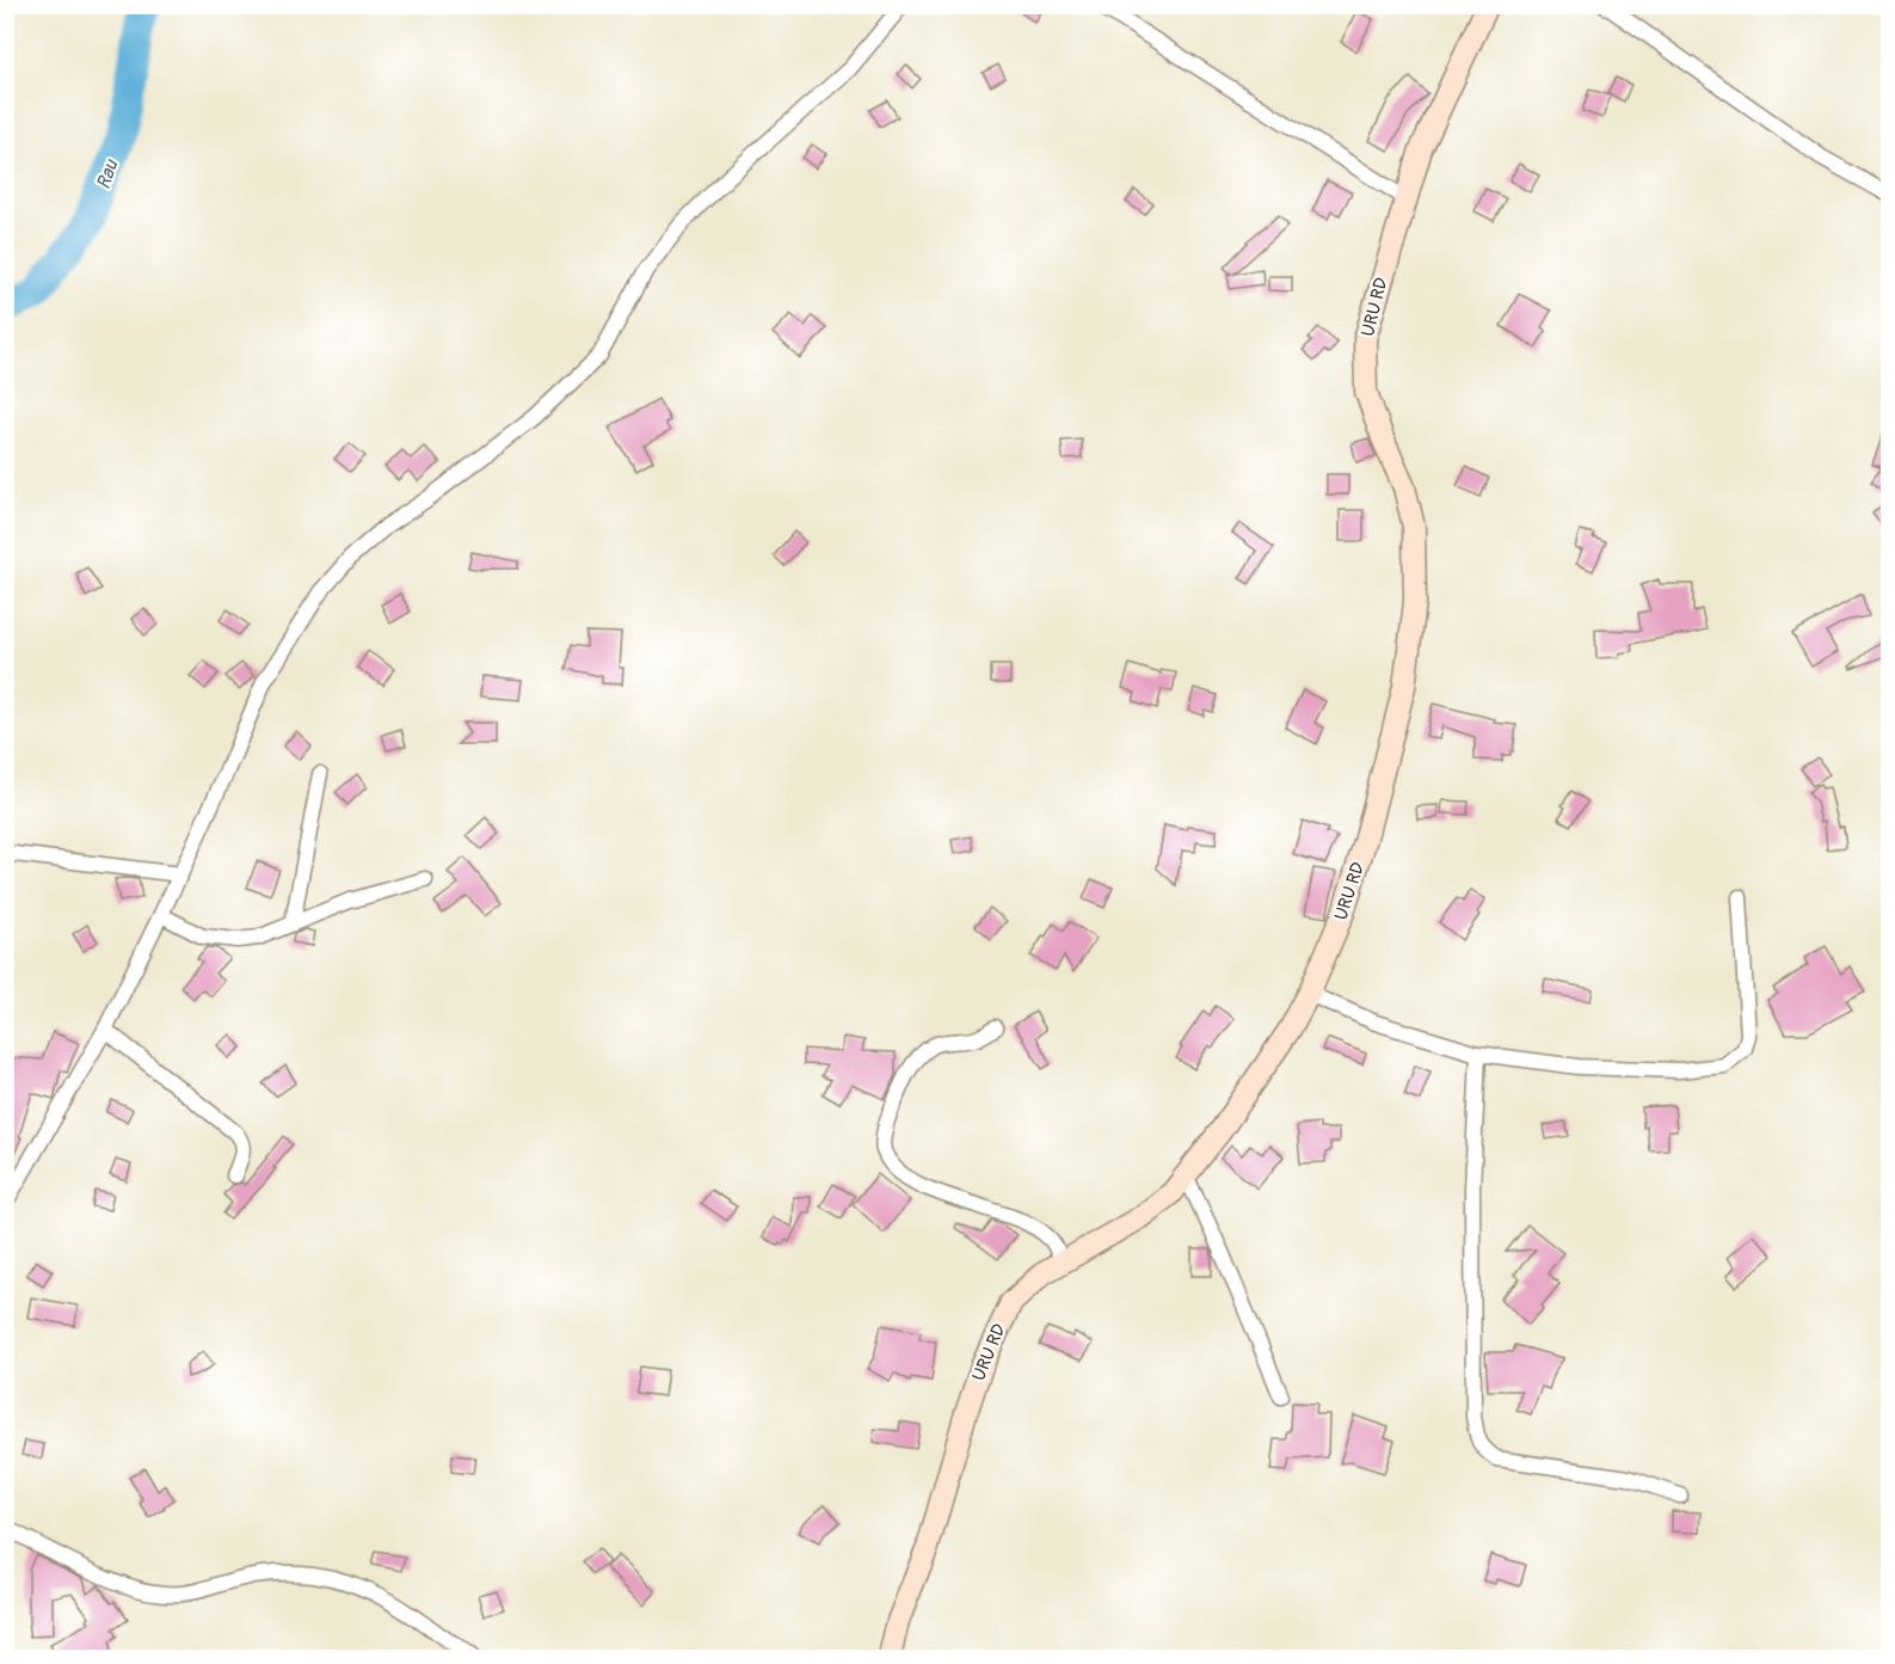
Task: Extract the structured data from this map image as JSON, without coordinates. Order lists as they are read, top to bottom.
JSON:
{
  "streets": {
    "street": ["URU RD"]
  },
  "water": ["Rau"]
}
